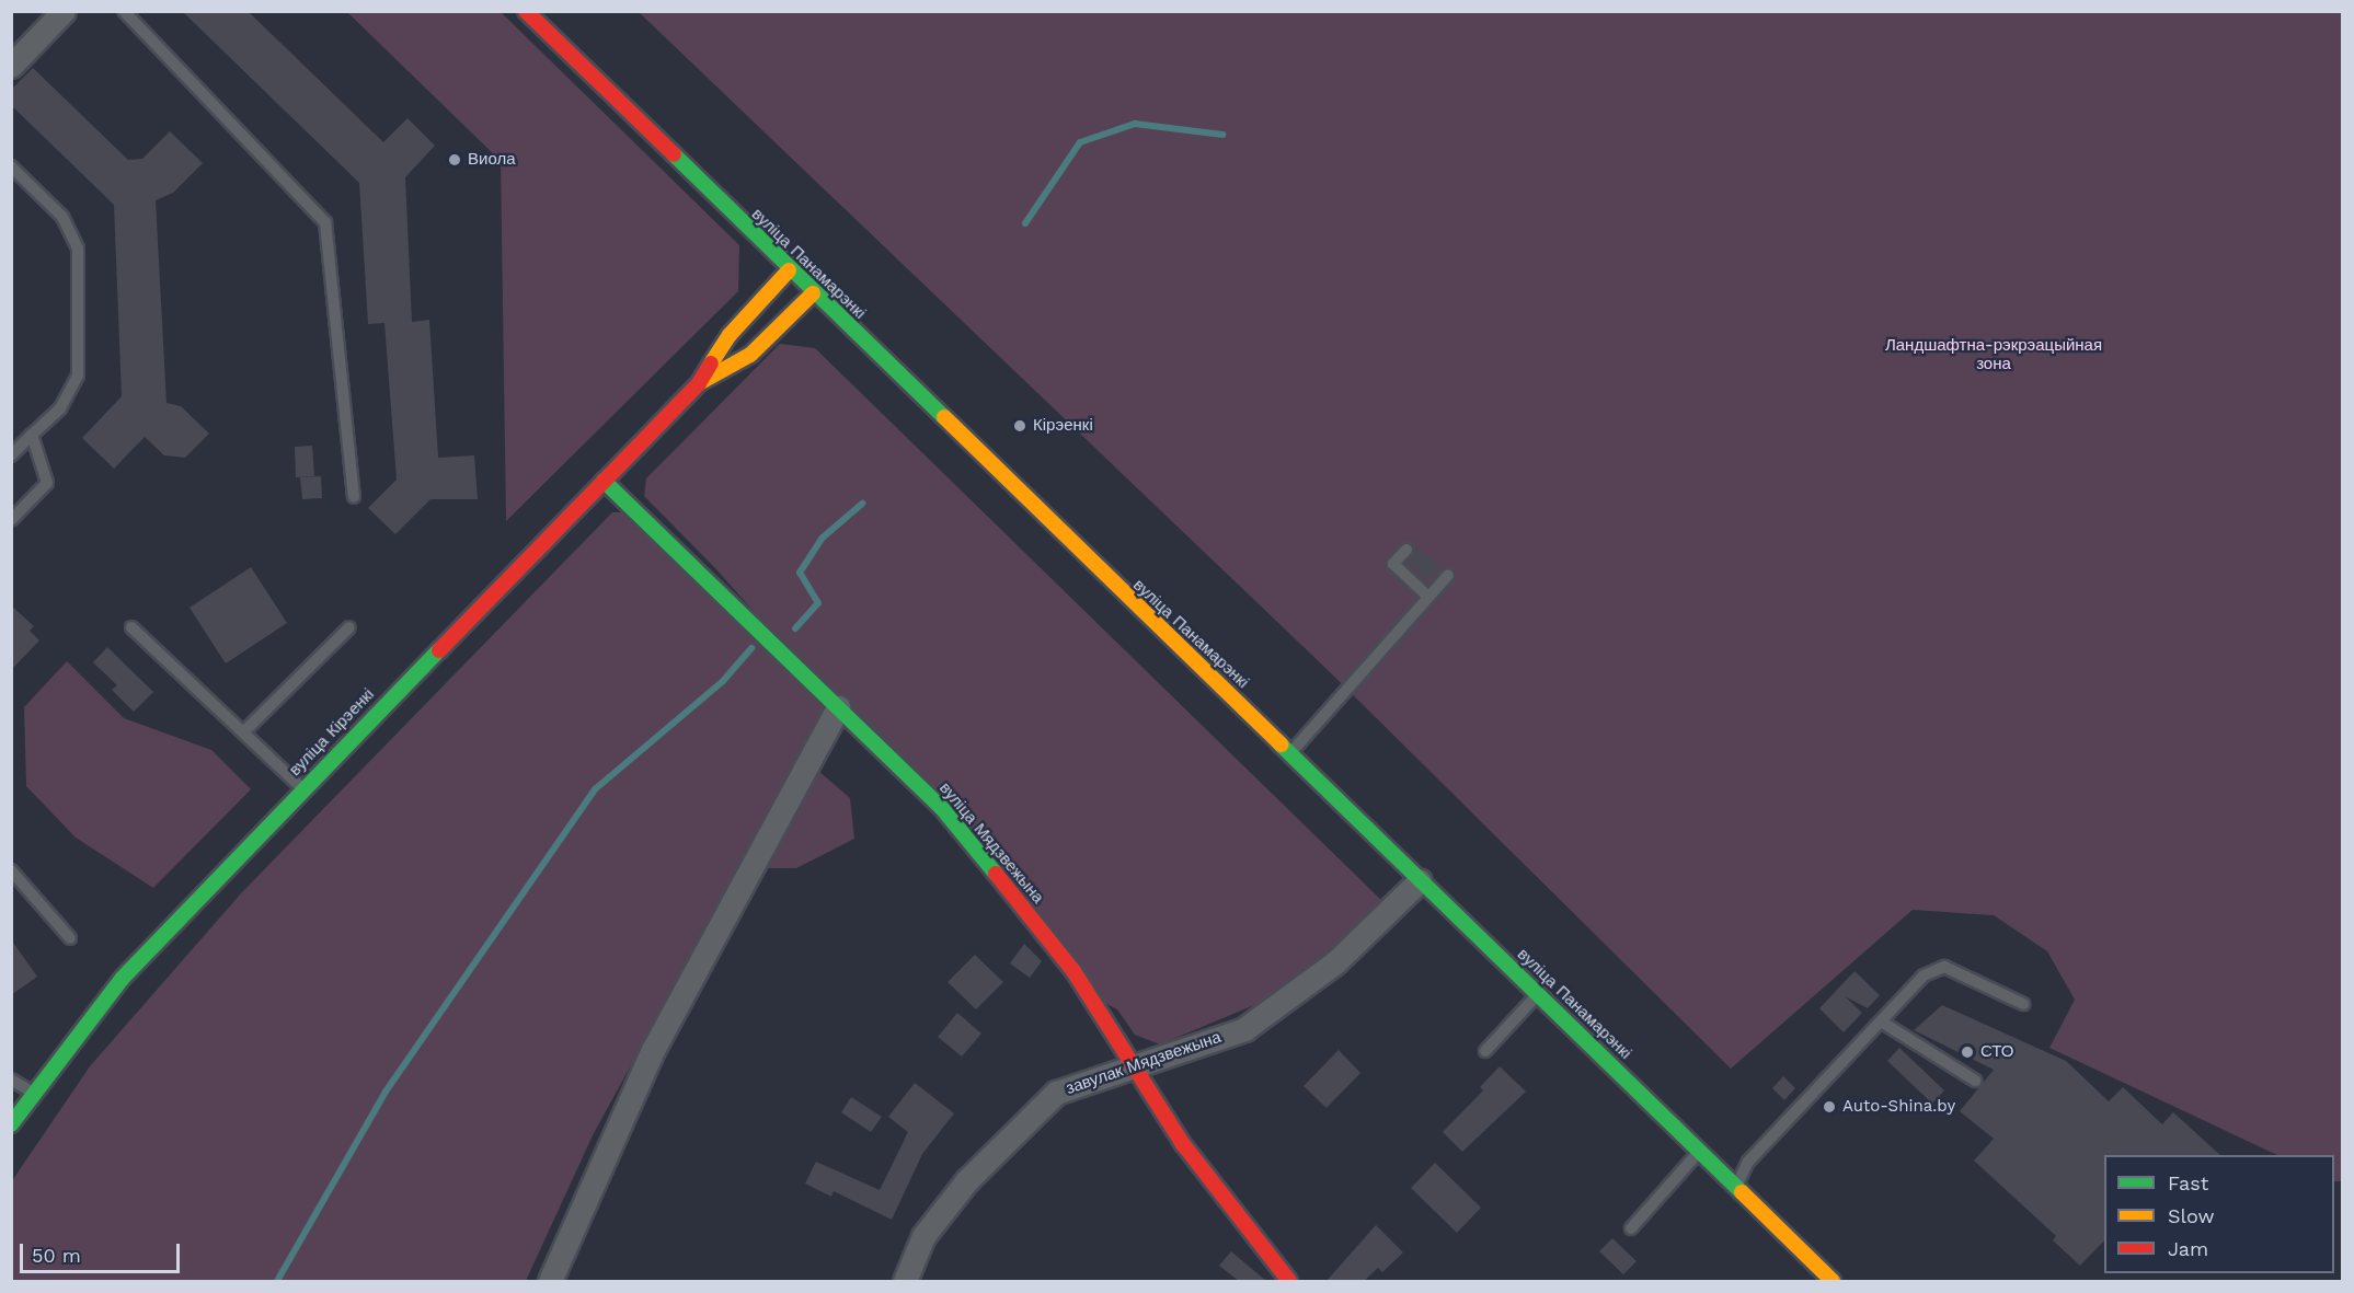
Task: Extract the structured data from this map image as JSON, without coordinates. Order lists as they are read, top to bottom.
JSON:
{
  "streets": {
    "street": [
      "вуліца Панамарэнкі",
      "вуліца Кірэенкі",
      "вуліца Мядзвежына",
      "завулак Мядзвежына"
    ]
  },
  "crossings": [
    ["вуліца Панамарэнкі", "вуліца Кірэенкі"],
    ["вуліца Панамарэнкі", "завулак Мядзвежына"],
    ["вуліца Кірэенкі", "вуліца Мядзвежына"],
    ["вуліца Мядзвежына", "завулак Мядзвежына"]
  ],
  "parks": ["Ландшафтна-рэкрэацыйная зона"],
  "places": [
    "Виола",
    "Кірэенкі",
    "СТО",
    "Auto-Shina.by"
  ],
  "legend": ["Fast", "Slow", "Jam"],
  "scale_bar": "50 m"
}
